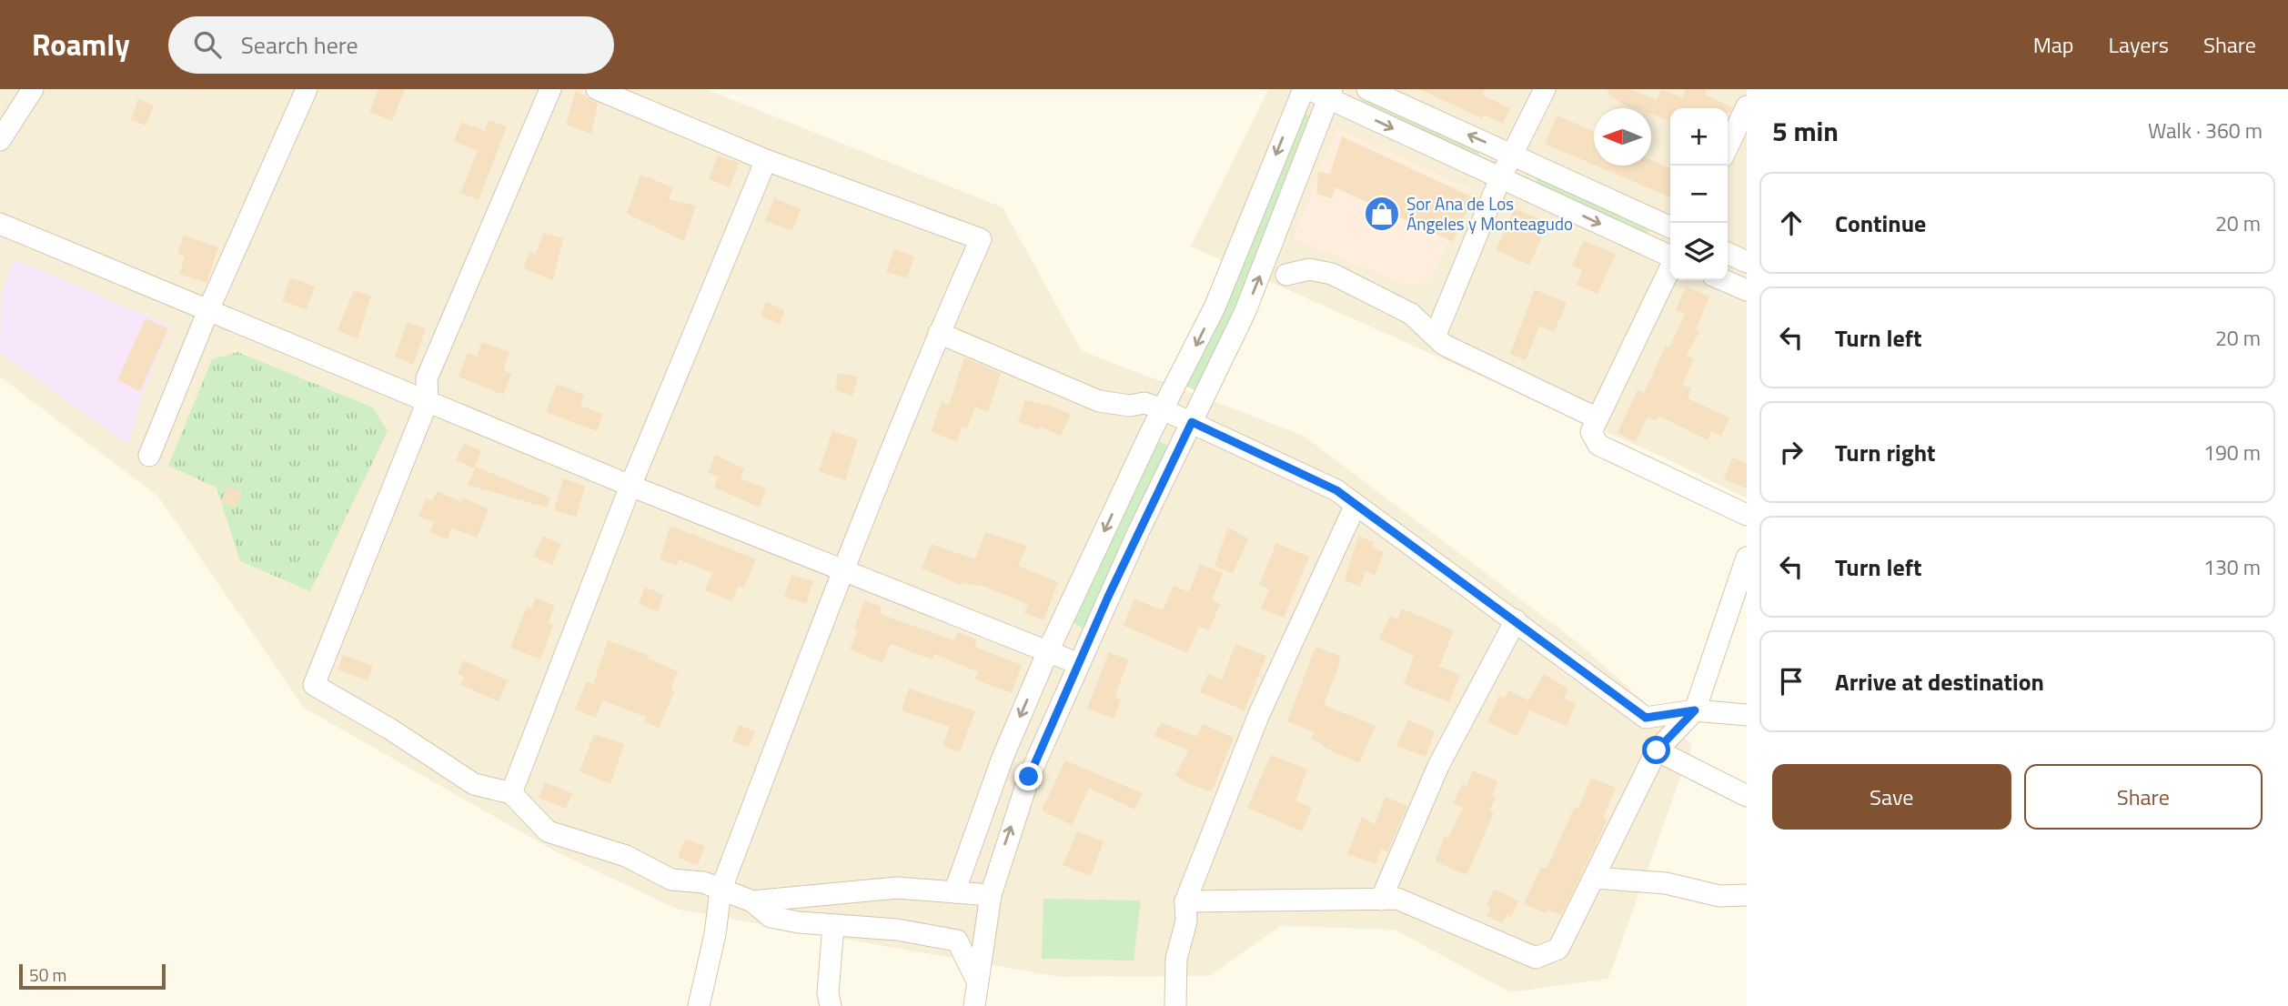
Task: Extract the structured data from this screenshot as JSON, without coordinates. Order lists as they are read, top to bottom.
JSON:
{
  "places": {
    "shop": ["Sor Ana de Los Ángeles y Monteagudo"]
  },
  "scale_bar": "50 m",
  "north": "left",
  "page": {
    "header": "Roamly",
    "search": "Search here",
    "nav": ["Map", "Layers", "Share"],
    "heading": ["5 min", "Walk · 360 m"],
    "map_buttons": ["+", "−"],
    "list": [
      ["Continue", "20 m"],
      ["Turn left", "20 m"],
      ["Turn right", "190 m"],
      ["Turn left", "130 m"],
      "Arrive at destination"
    ],
    "buttons": ["Save", "Share"],
    "scale": "50 m"
  }
}
